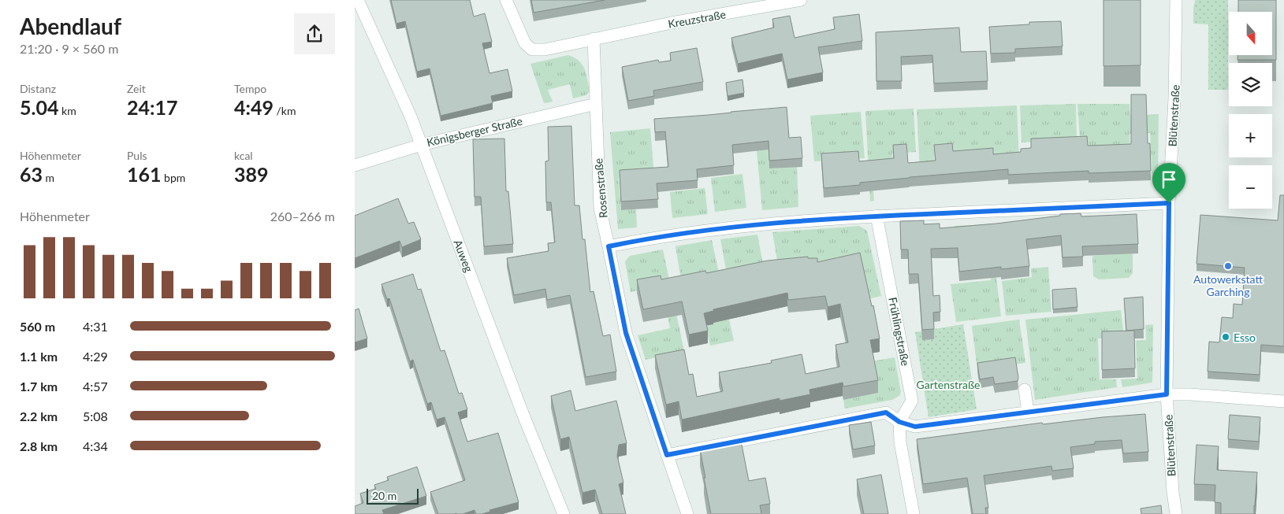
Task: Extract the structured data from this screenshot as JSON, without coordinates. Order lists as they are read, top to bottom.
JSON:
{
  "streets": {
    "street": [
      "Kreuzstraße",
      "Blütenstraße",
      "Königsberger Straße",
      "Rosenstraße",
      "Auweg",
      "Frühlingstraße"
    ]
  },
  "crossings": [
    ["Kreuzstraße", "Rosenstraße"],
    ["Königsberger Straße", "Rosenstraße"],
    ["Königsberger Straße", "Auweg"]
  ],
  "parks": ["Gartenstraße"],
  "places": ["Autowerkstatt Garching", "Esso"],
  "scale_bar": "20 m",
  "north": "bottom",
  "page": {
    "heading": ["Abendlauf", "21:20 · 9 × 560 m"],
    "map_buttons": ["+", "−"],
    "stats": [
      ["Distanz", "5.04 km"],
      ["Zeit", "24:17"],
      ["Tempo", "4:49 /km"],
      ["Höhenmeter", "63 m"],
      ["Puls", "161 bpm"],
      ["kcal", "389"]
    ],
    "chart": ["Höhenmeter", "260–266 m"],
    "list": [
      {
        "name": "560 m",
        "note": "4:31"
      },
      {
        "name": "1.1 km",
        "note": "4:29"
      },
      {
        "name": "1.7 km",
        "note": "4:57"
      },
      {
        "name": "2.2 km",
        "note": "5:08"
      },
      {
        "name": "2.8 km",
        "note": "4:34"
      }
    ],
    "scale": "20 m"
  }
}
